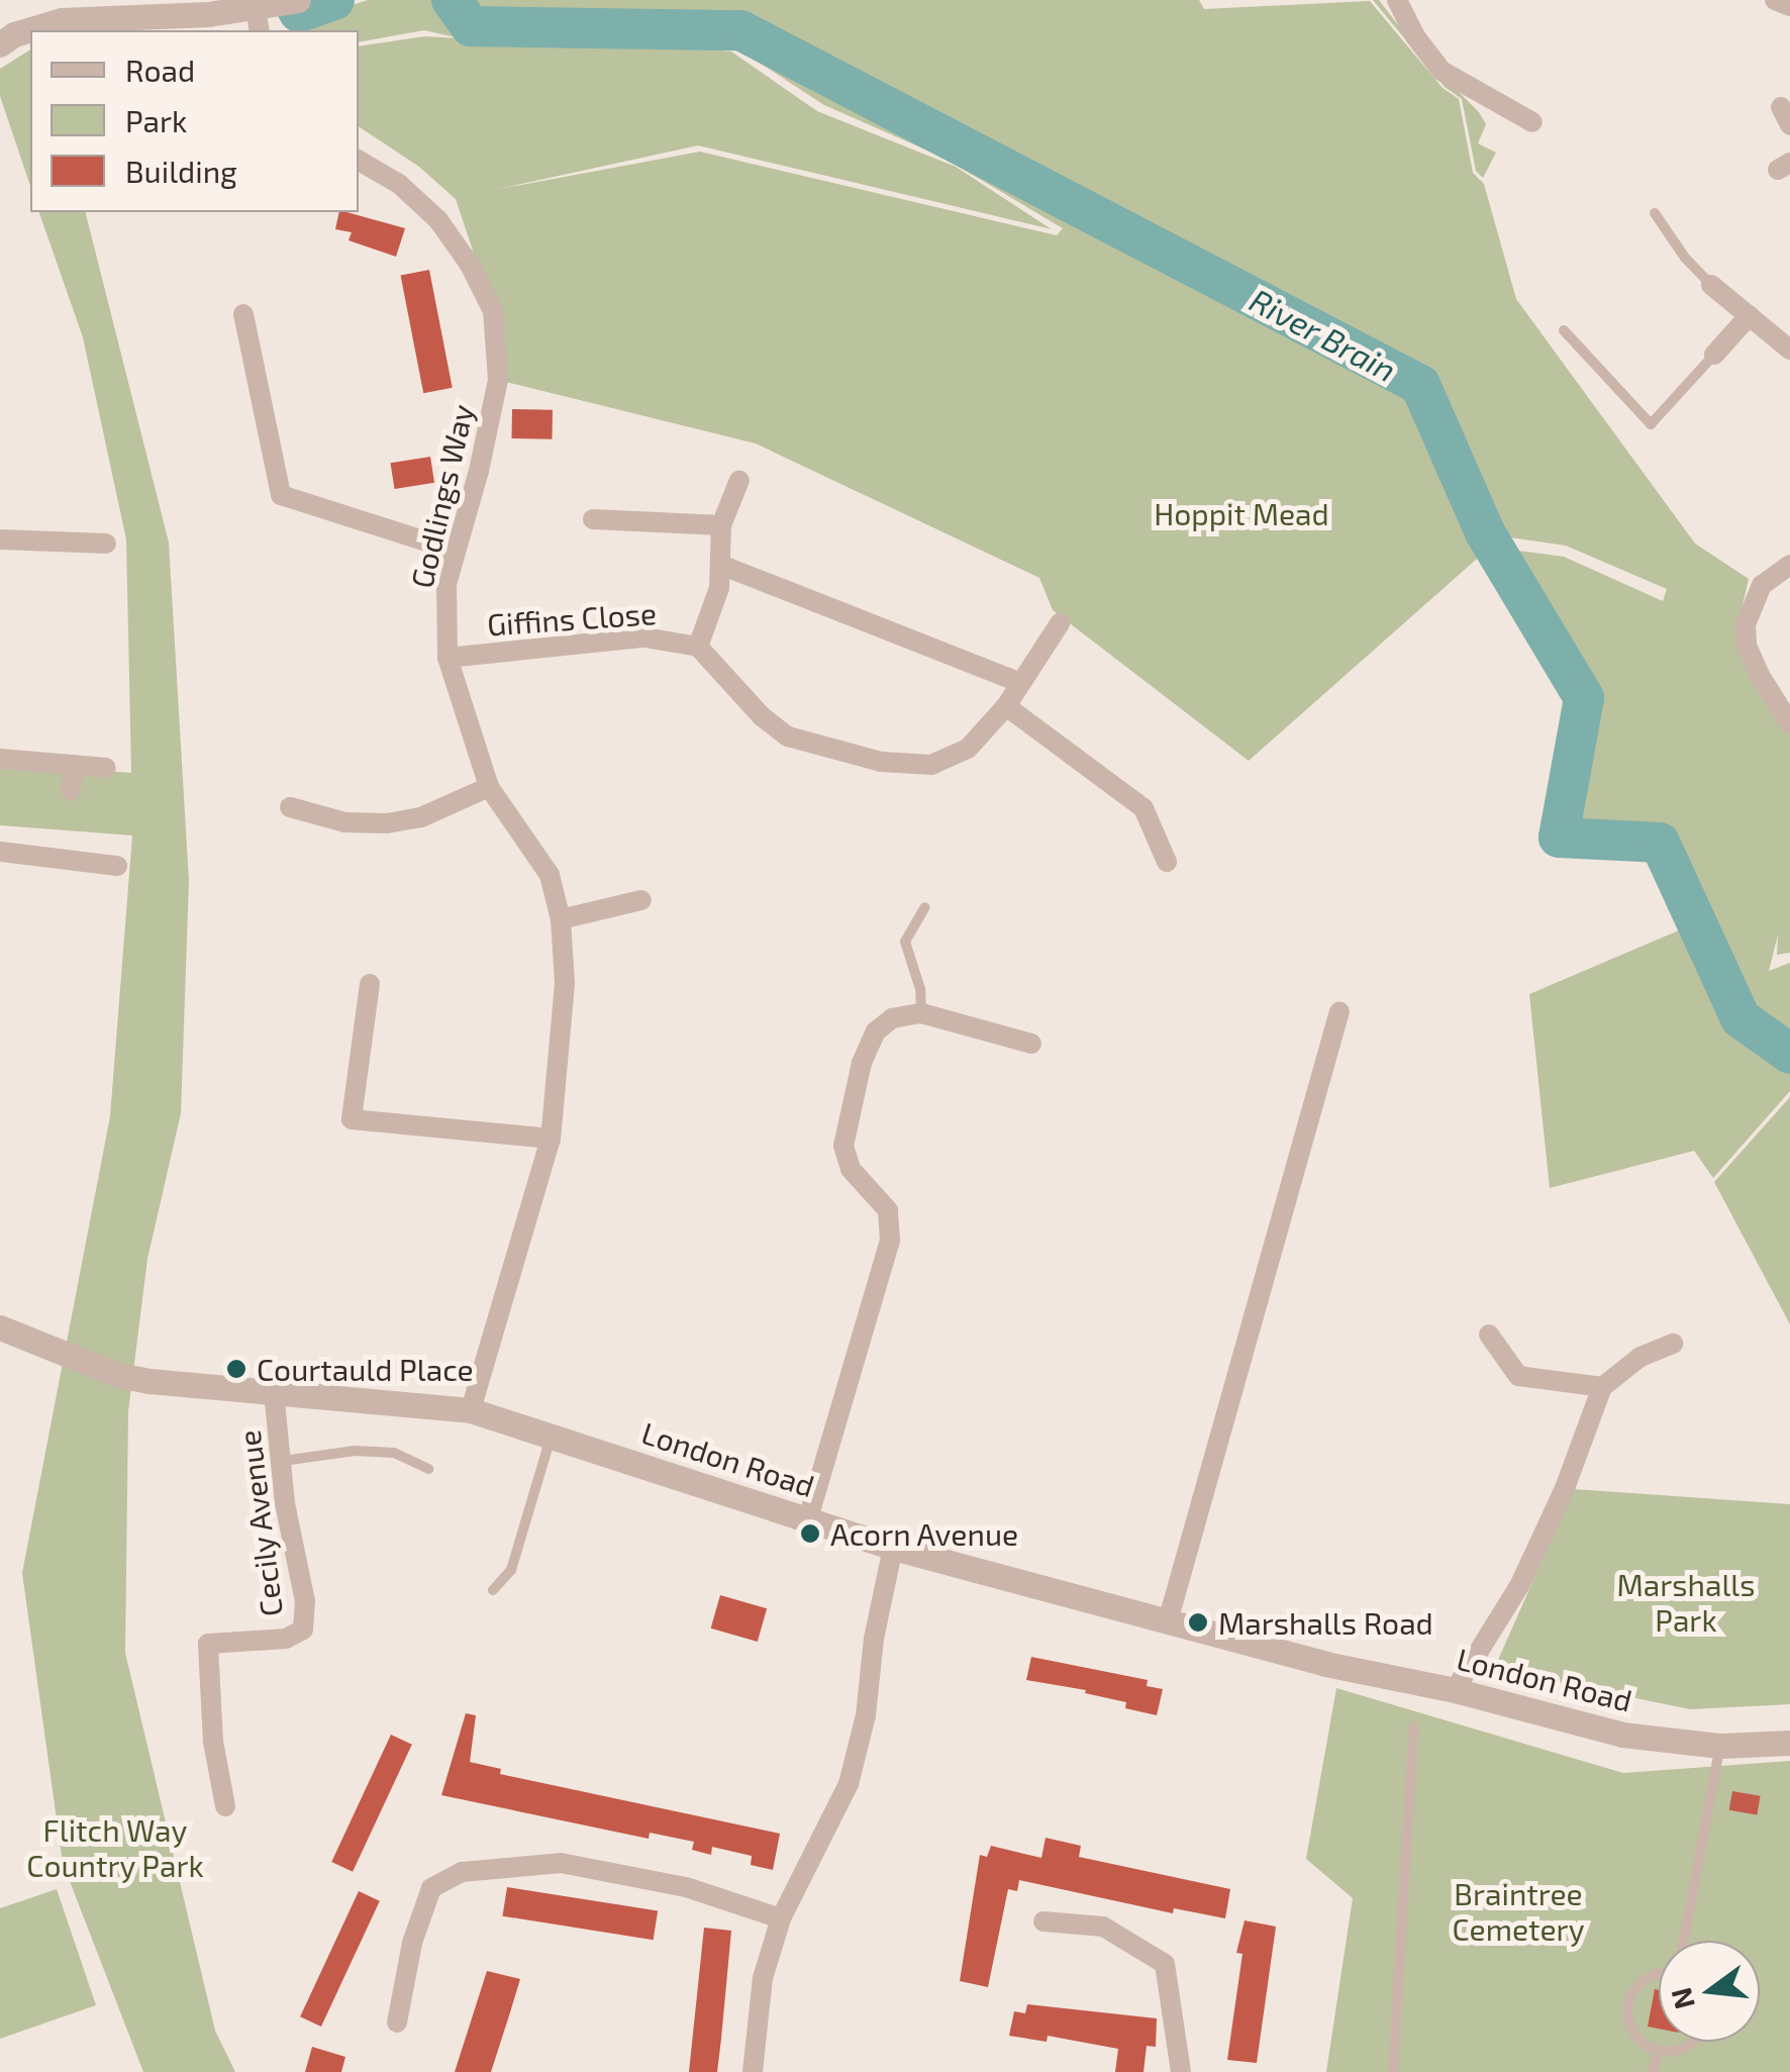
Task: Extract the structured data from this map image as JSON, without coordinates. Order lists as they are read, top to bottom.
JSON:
{
  "streets": {
    "street": [
      "Godlings Way",
      "Giffins Close",
      "London Road",
      "Cecily Avenue"
    ]
  },
  "crossings": [
    ["Godlings Way", "Giffins Close"],
    ["Godlings Way", "London Road"],
    ["London Road", "Cecily Avenue"]
  ],
  "water": ["River Brain"],
  "parks": [
    "Hoppit Mead",
    "Marshalls Park",
    "Flitch Way Country Park",
    "Braintree Cemetery"
  ],
  "places": ["Courtauld Place", "Acorn Avenue", "Marshalls Road"],
  "legend": ["Road", "Park", "Building"],
  "north": "left"
}
